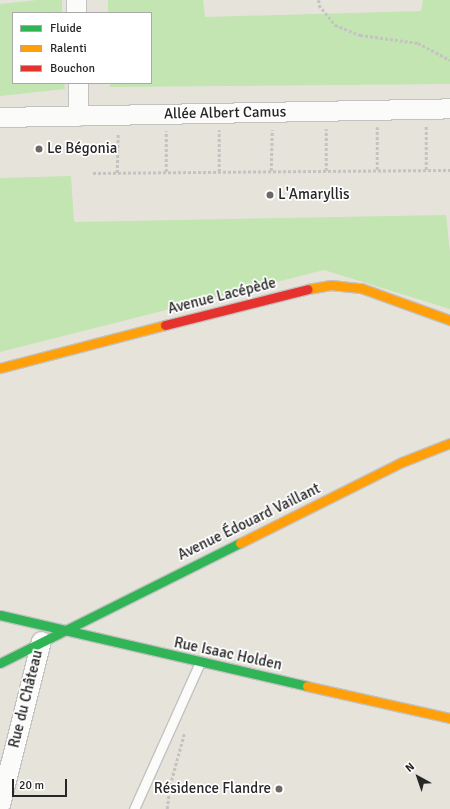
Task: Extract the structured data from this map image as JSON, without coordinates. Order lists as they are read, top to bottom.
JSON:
{
  "streets": {
    "street": [
      "Allée Albert Camus",
      "Avenue Lacépède",
      "Avenue Édouard Vaillant",
      "Rue Isaac Holden",
      "Rue du Château"
    ]
  },
  "crossings": [
    ["Avenue Édouard Vaillant", "Rue Isaac Holden"],
    ["Avenue Édouard Vaillant", "Rue du Château"]
  ],
  "places": ["Le Bégonia", "L'Amaryllis", "Résidence Flandre"],
  "legend": ["Fluide", "Ralenti", "Bouchon"],
  "scale_bar": "20 m",
  "north": "top left"
}
